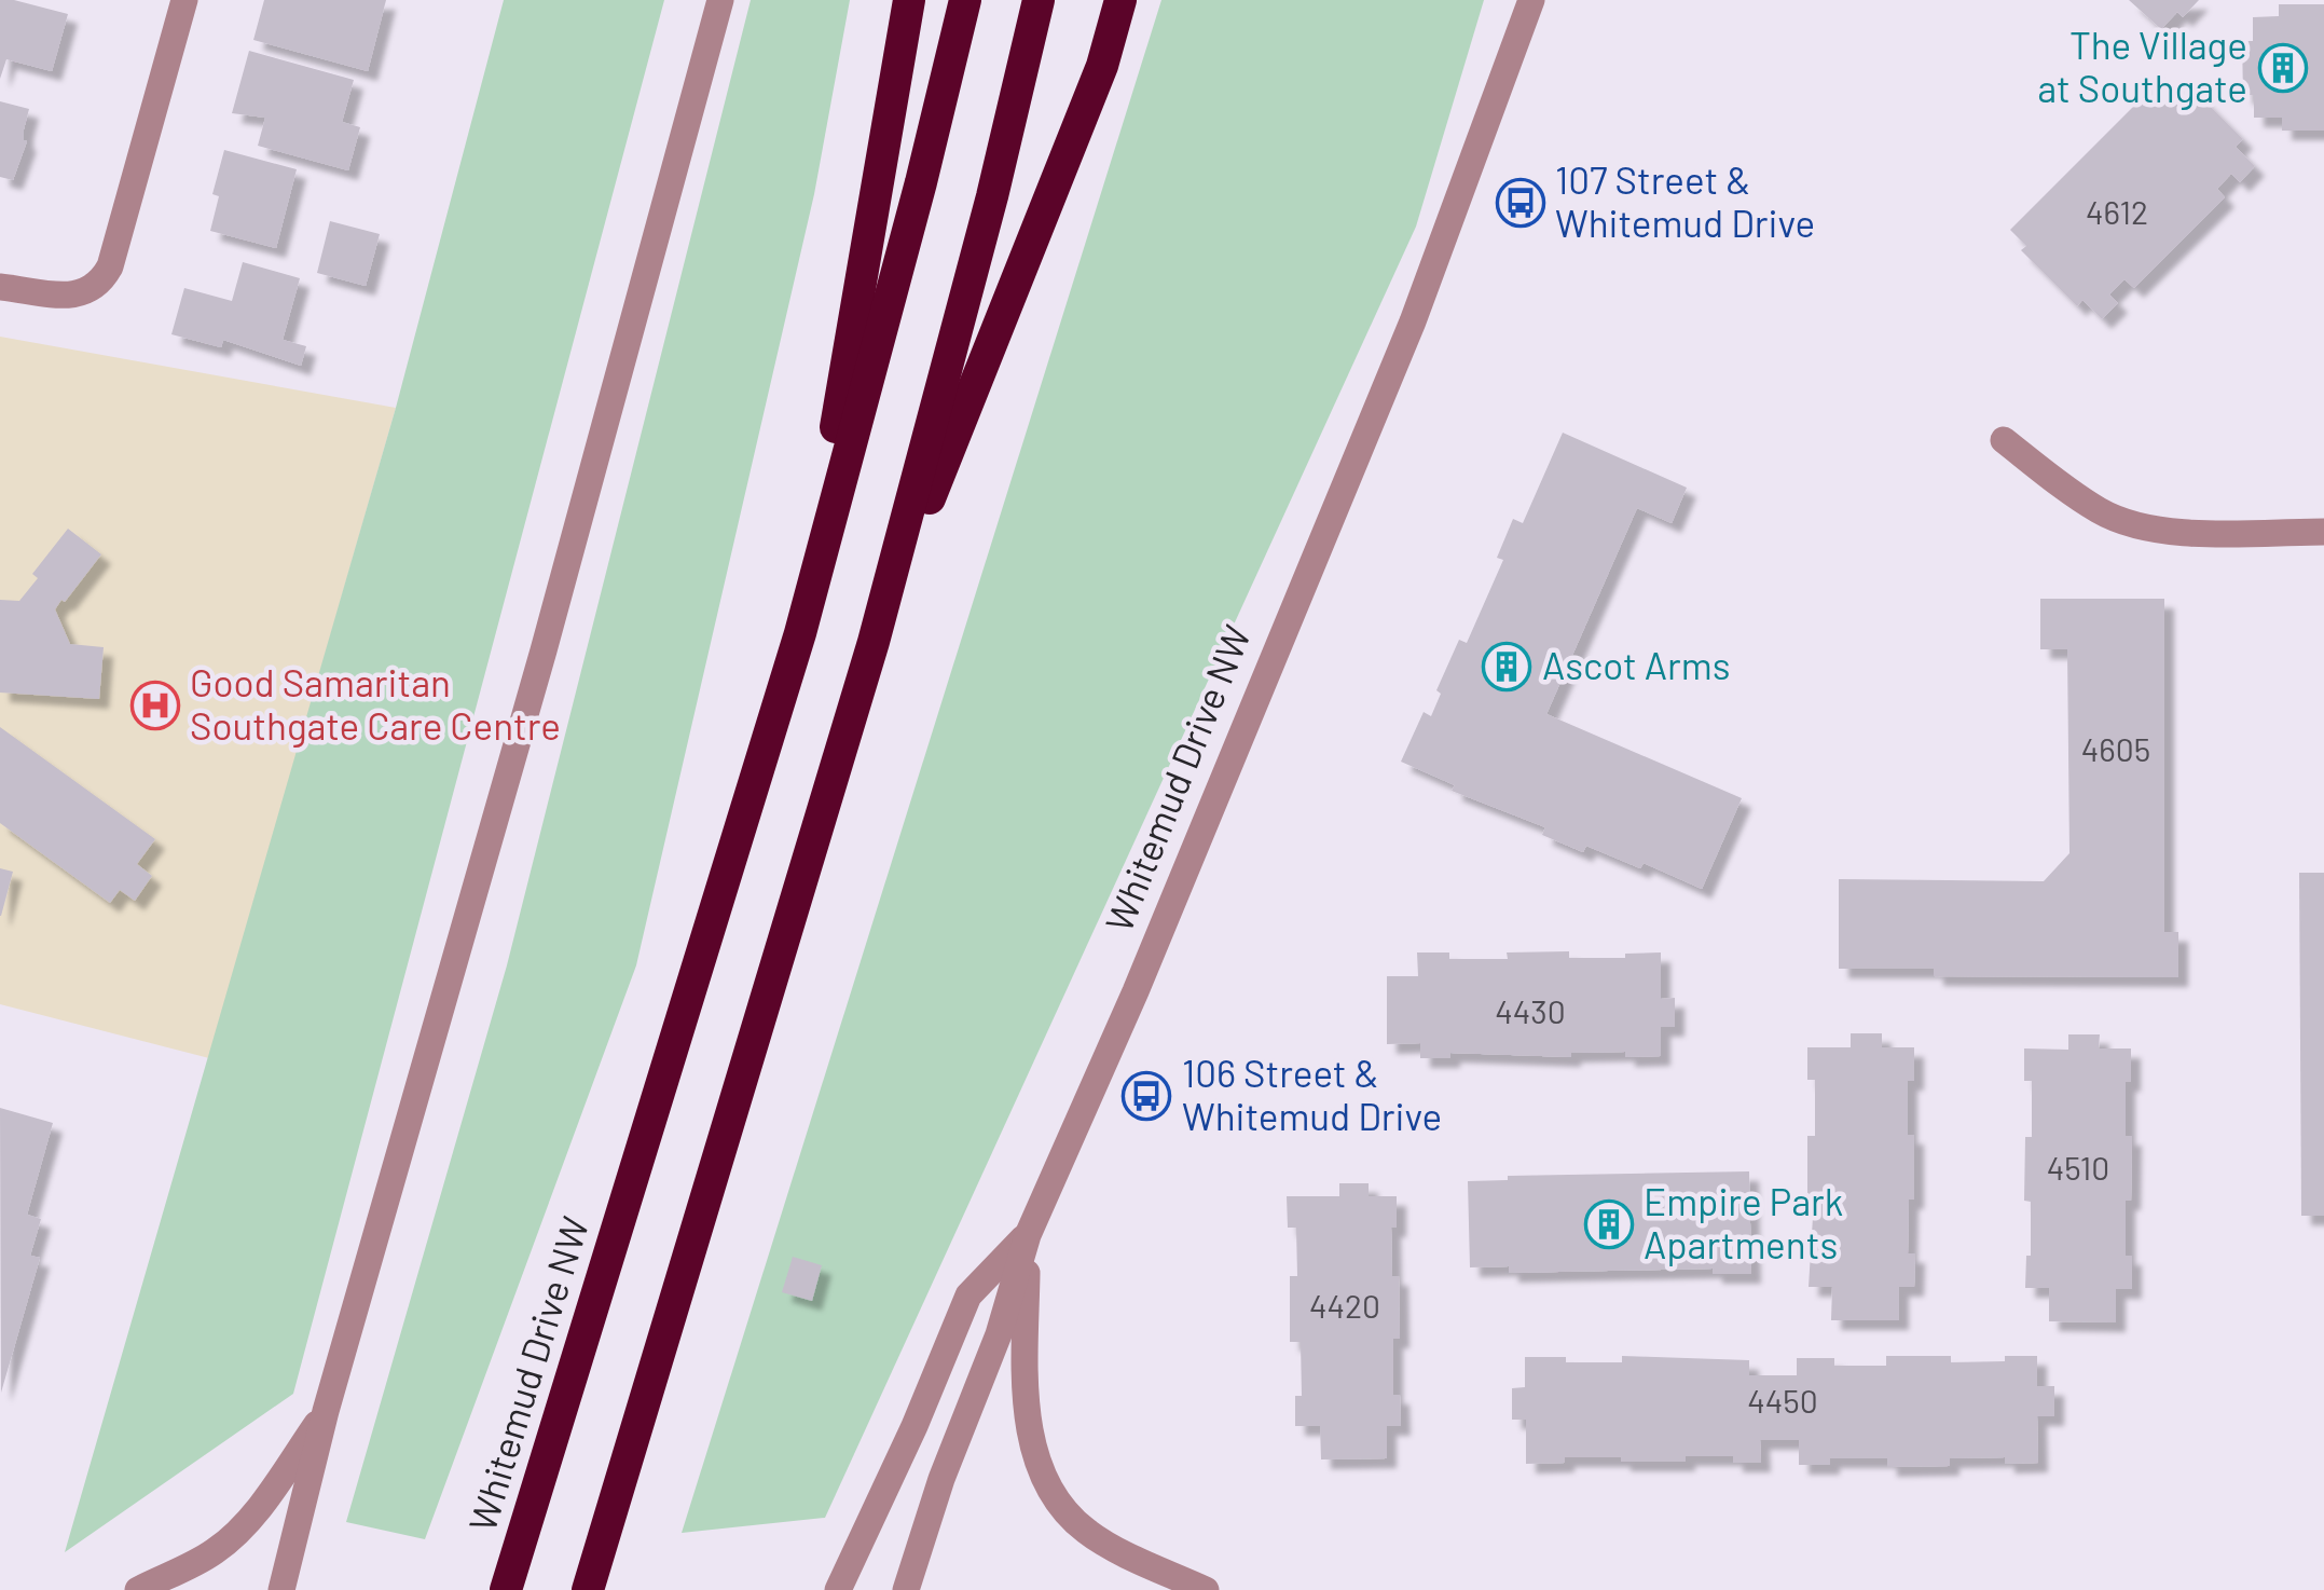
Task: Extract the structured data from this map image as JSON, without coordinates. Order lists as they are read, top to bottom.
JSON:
{
  "streets": {
    "highway": ["Whitemud Drive NW"]
  },
  "places": {
    "building": ["The Village at Southgate", "Ascot Arms", "Empire Park Apartments"],
    "bus stop": ["107 Street & Whitemud Drive", "106 Street & Whitemud Drive"],
    "hospital": ["Good Samaritan Southgate Care Centre"]
  },
  "house_numbers": [
    "4612",
    "4605",
    "4430",
    "4510",
    "4420",
    "4450"
  ]
}
